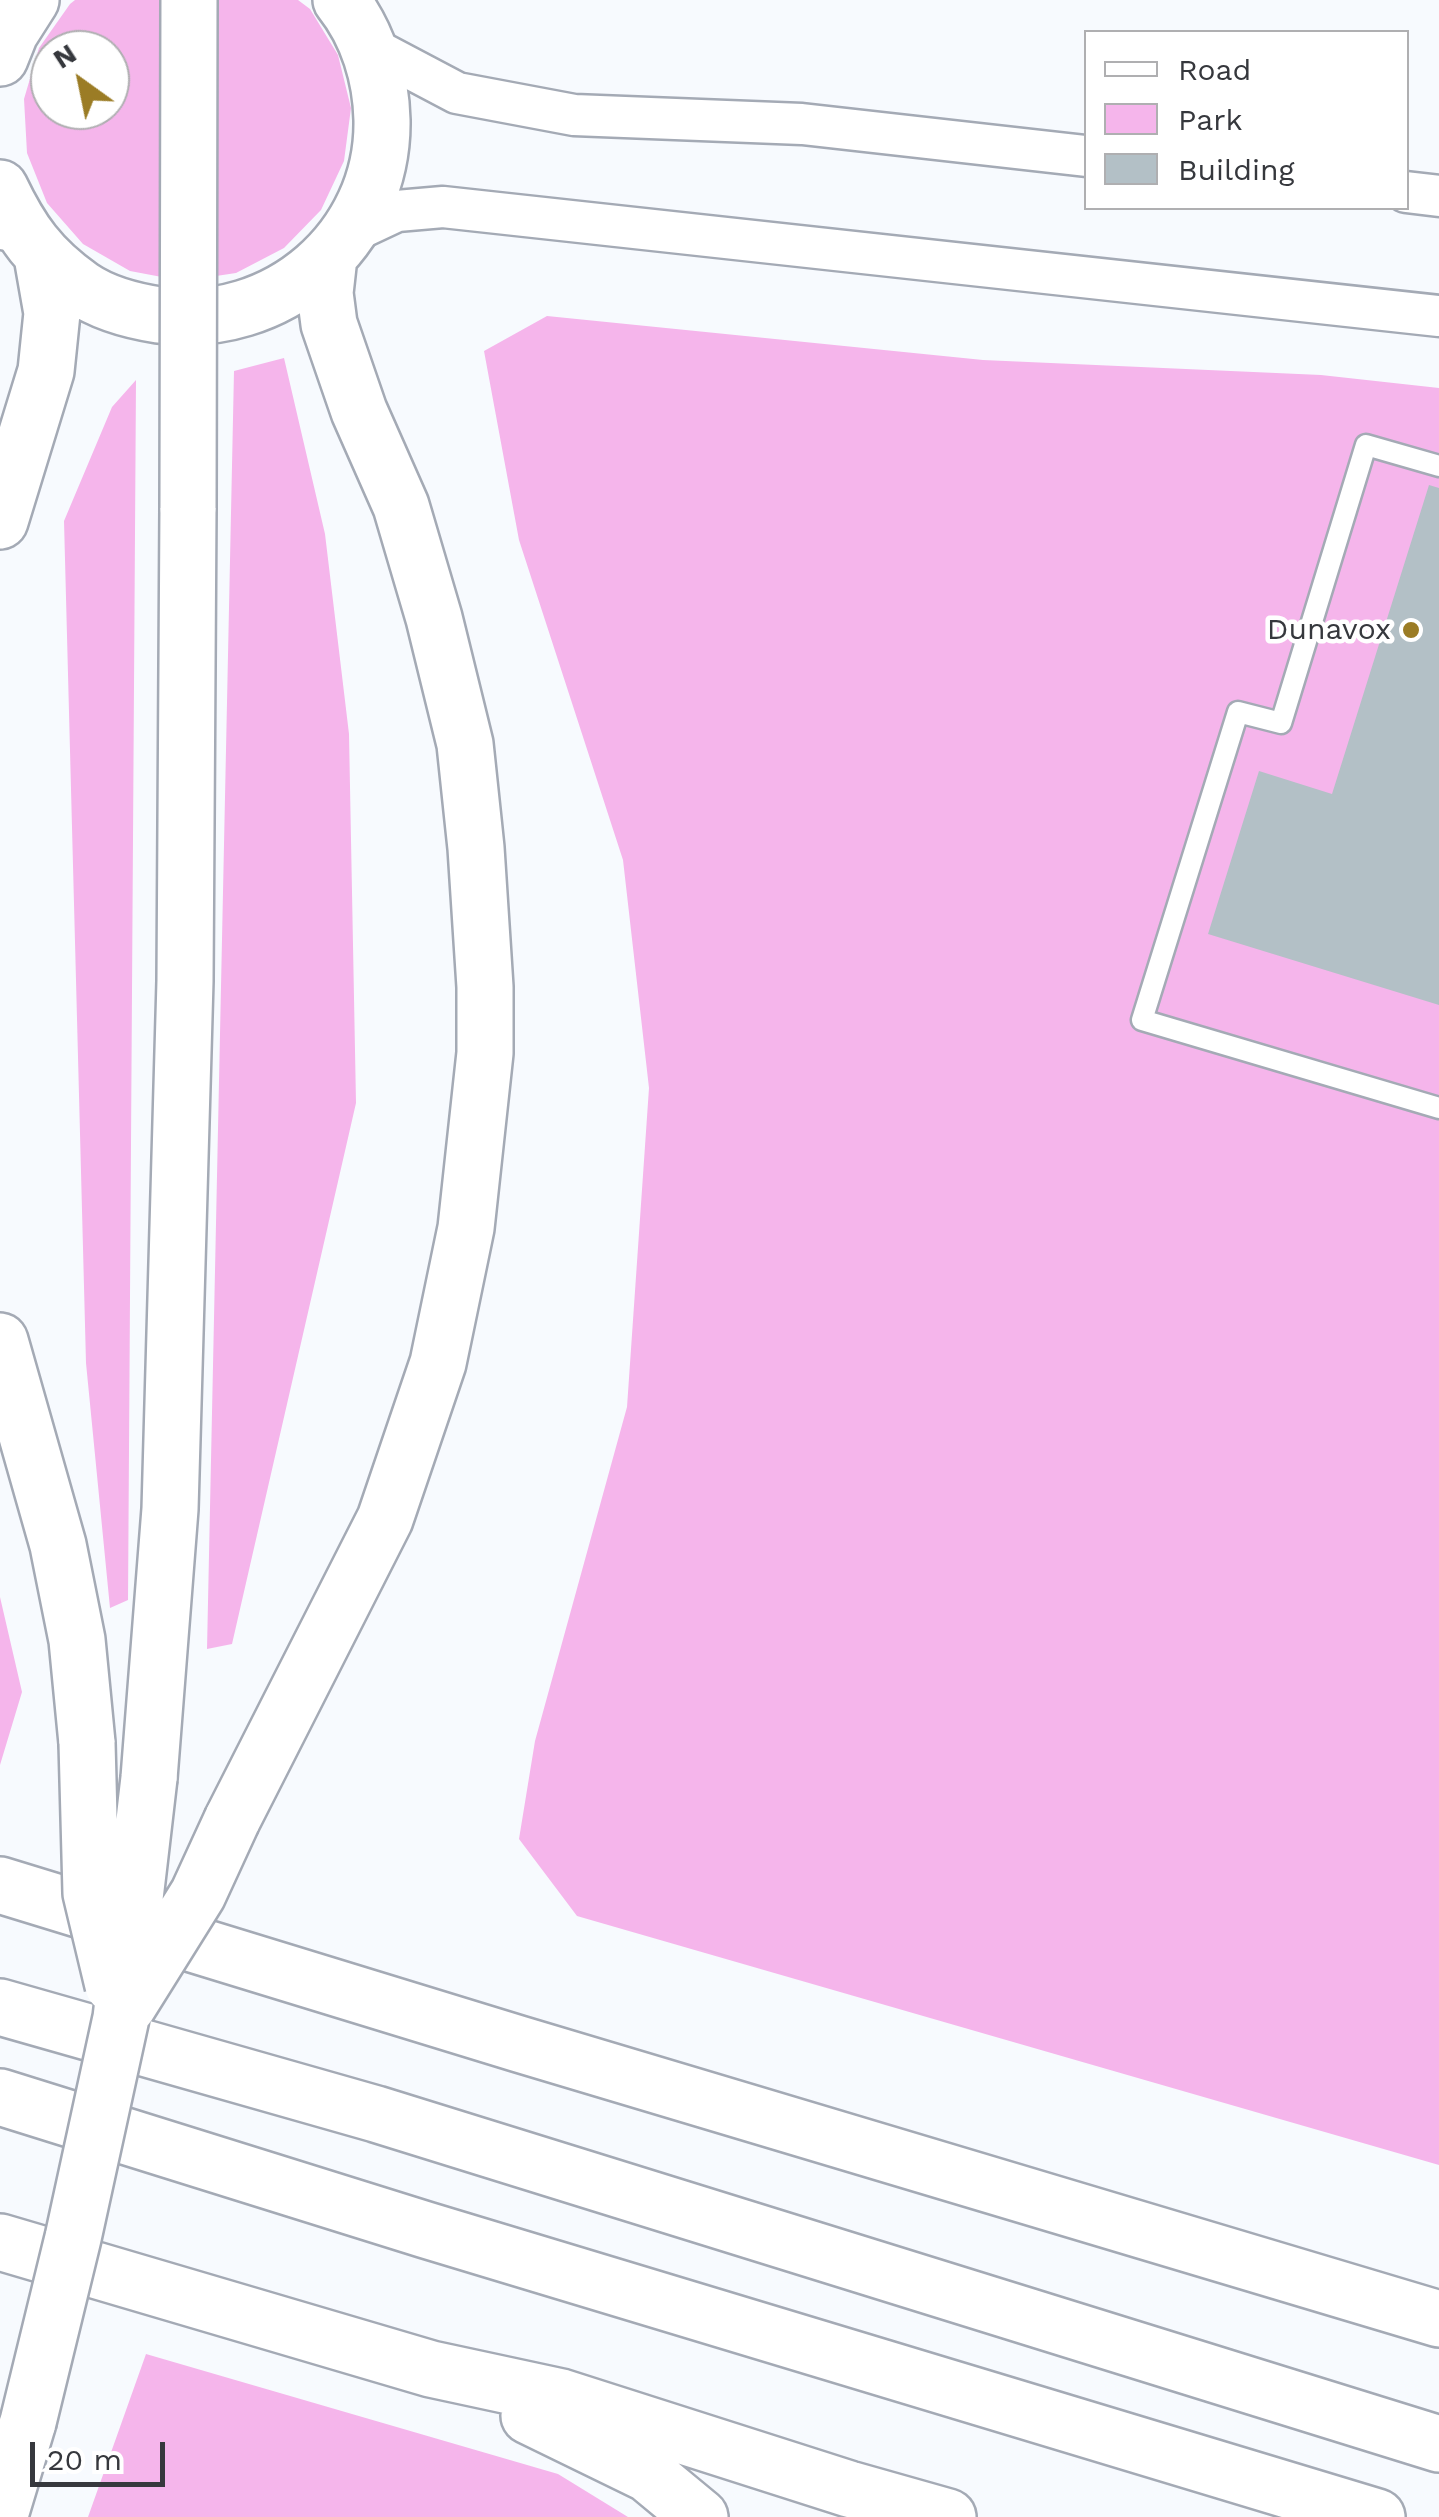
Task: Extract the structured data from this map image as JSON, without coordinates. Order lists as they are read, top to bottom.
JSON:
{
  "places": ["Dunavox"],
  "legend": ["Road", "Park", "Building"],
  "scale_bar": "20 m",
  "north": "top left"
}
